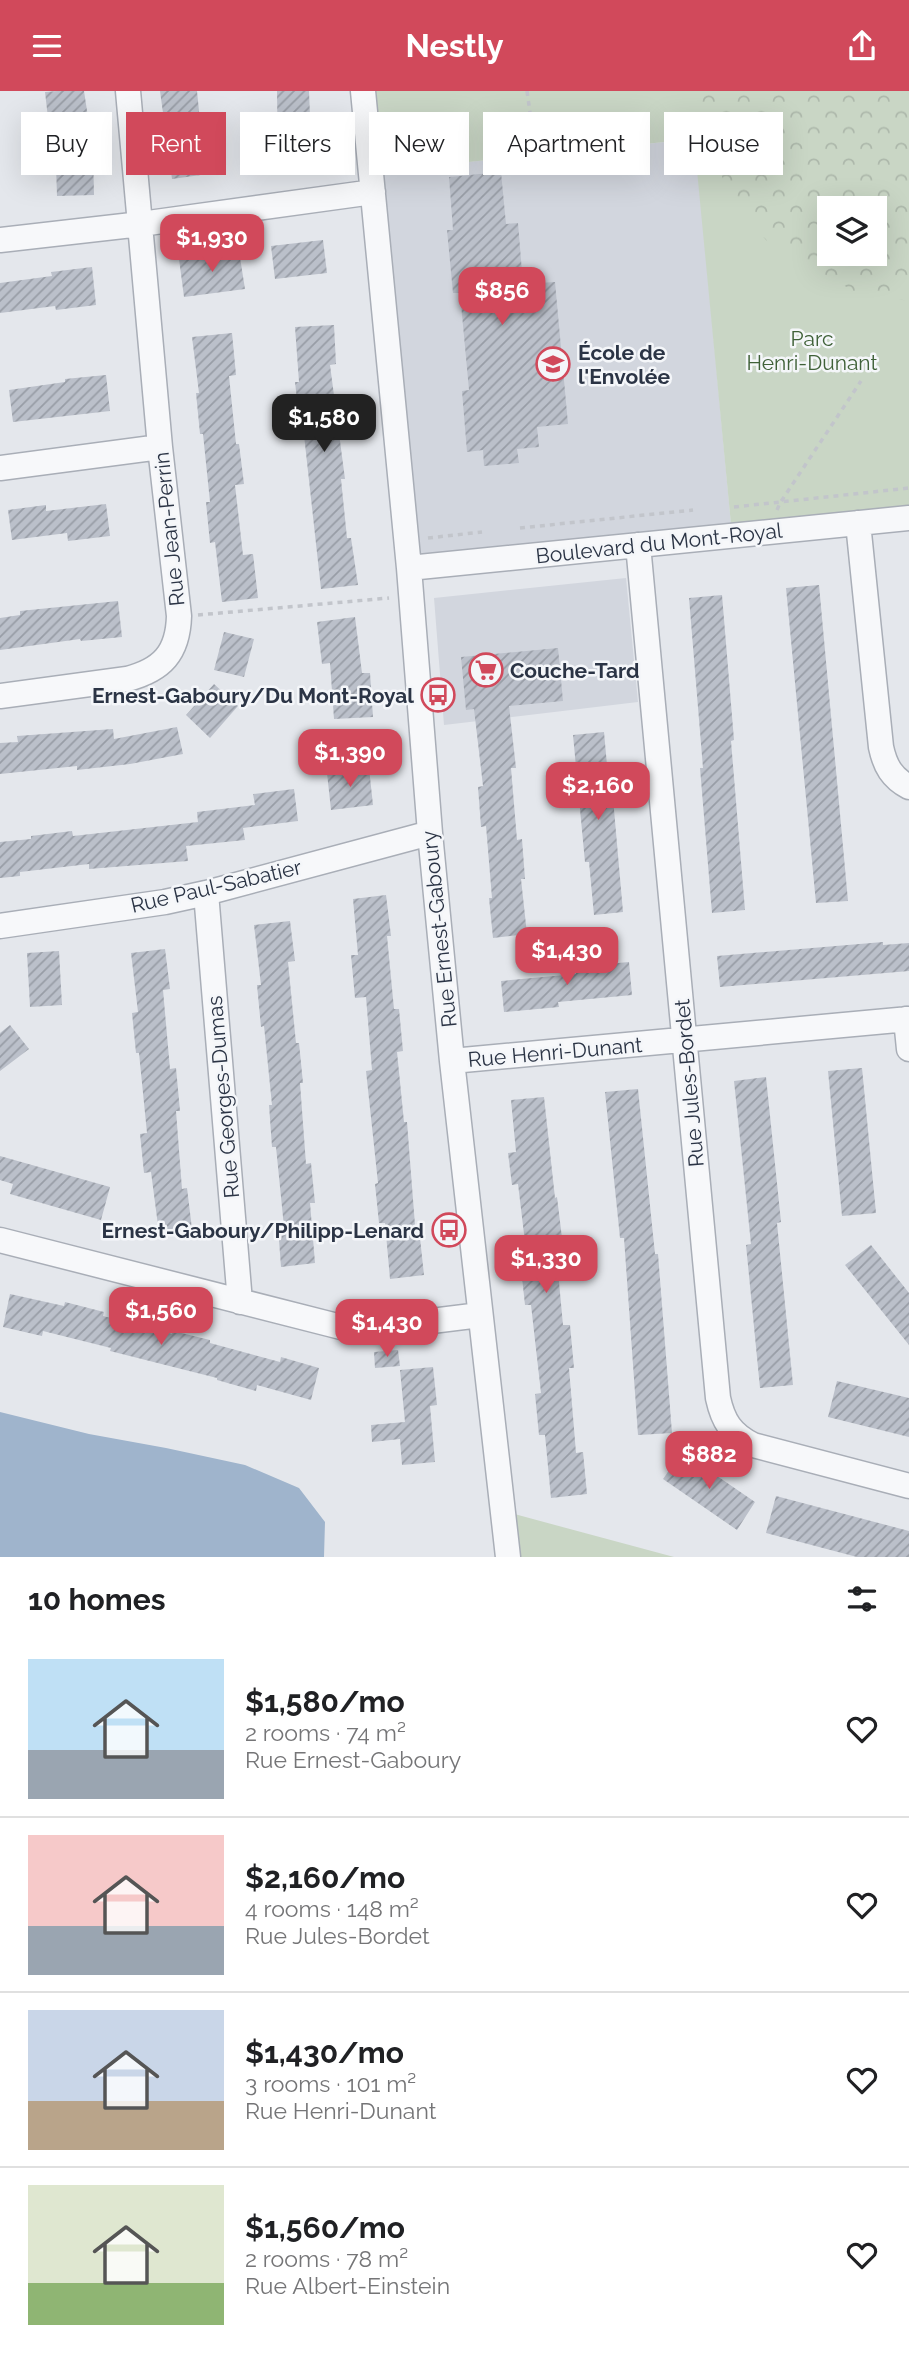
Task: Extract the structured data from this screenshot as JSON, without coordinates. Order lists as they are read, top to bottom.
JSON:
{
  "streets": {
    "street": [
      "Rue Jean-Perrin",
      "Boulevard du Mont-Royal",
      "Rue Paul-Sabatier",
      "Rue Ernest-Gaboury",
      "Rue Henri-Dunant",
      "Rue Jules-Bordet",
      "Rue Georges-Dumas"
    ]
  },
  "crossings": [
    ["Boulevard du Mont-Royal", "Rue Ernest-Gaboury"],
    ["Boulevard du Mont-Royal", "Rue Jules-Bordet"],
    ["Rue Paul-Sabatier", "Rue Ernest-Gaboury"],
    ["Rue Paul-Sabatier", "Rue Georges-Dumas"],
    ["Rue Ernest-Gaboury", "Rue Henri-Dunant"],
    ["Rue Henri-Dunant", "Rue Jules-Bordet"]
  ],
  "parks": ["Parc Henri-Dunant"],
  "places": {
    "school or university": ["École de l'Envolée"],
    "supermarket": ["Couche-Tard"],
    "bus stop": ["Ernest-Gaboury/Du Mont-Royal", "Ernest-Gaboury/Philipp-Lenard"]
  },
  "page": {
    "header": "Nestly",
    "chip": [
      "Buy",
      "Rent",
      "Filters",
      "New",
      "Apartment",
      "House"
    ],
    "price": [
      "$1,930",
      "$856",
      "$1,580",
      "$1,390",
      "$2,160",
      "$1,430",
      "$1,330",
      "$1,560",
      "$1,430",
      "$882"
    ],
    "heading": "10 homes",
    "list": [
      {
        "name": "$1,580/mo",
        "note": "2 rooms · 74 m² · Rue Ernest-Gaboury"
      },
      {
        "name": "$2,160/mo",
        "note": "4 rooms · 148 m² · Rue Jules-Bordet"
      },
      {
        "name": "$1,430/mo",
        "note": "3 rooms · 101 m² · Rue Henri-Dunant"
      },
      {
        "name": "$1,560/mo",
        "note": "2 rooms · 78 m² · Rue Albert-Einstein"
      }
    ]
  }
}
